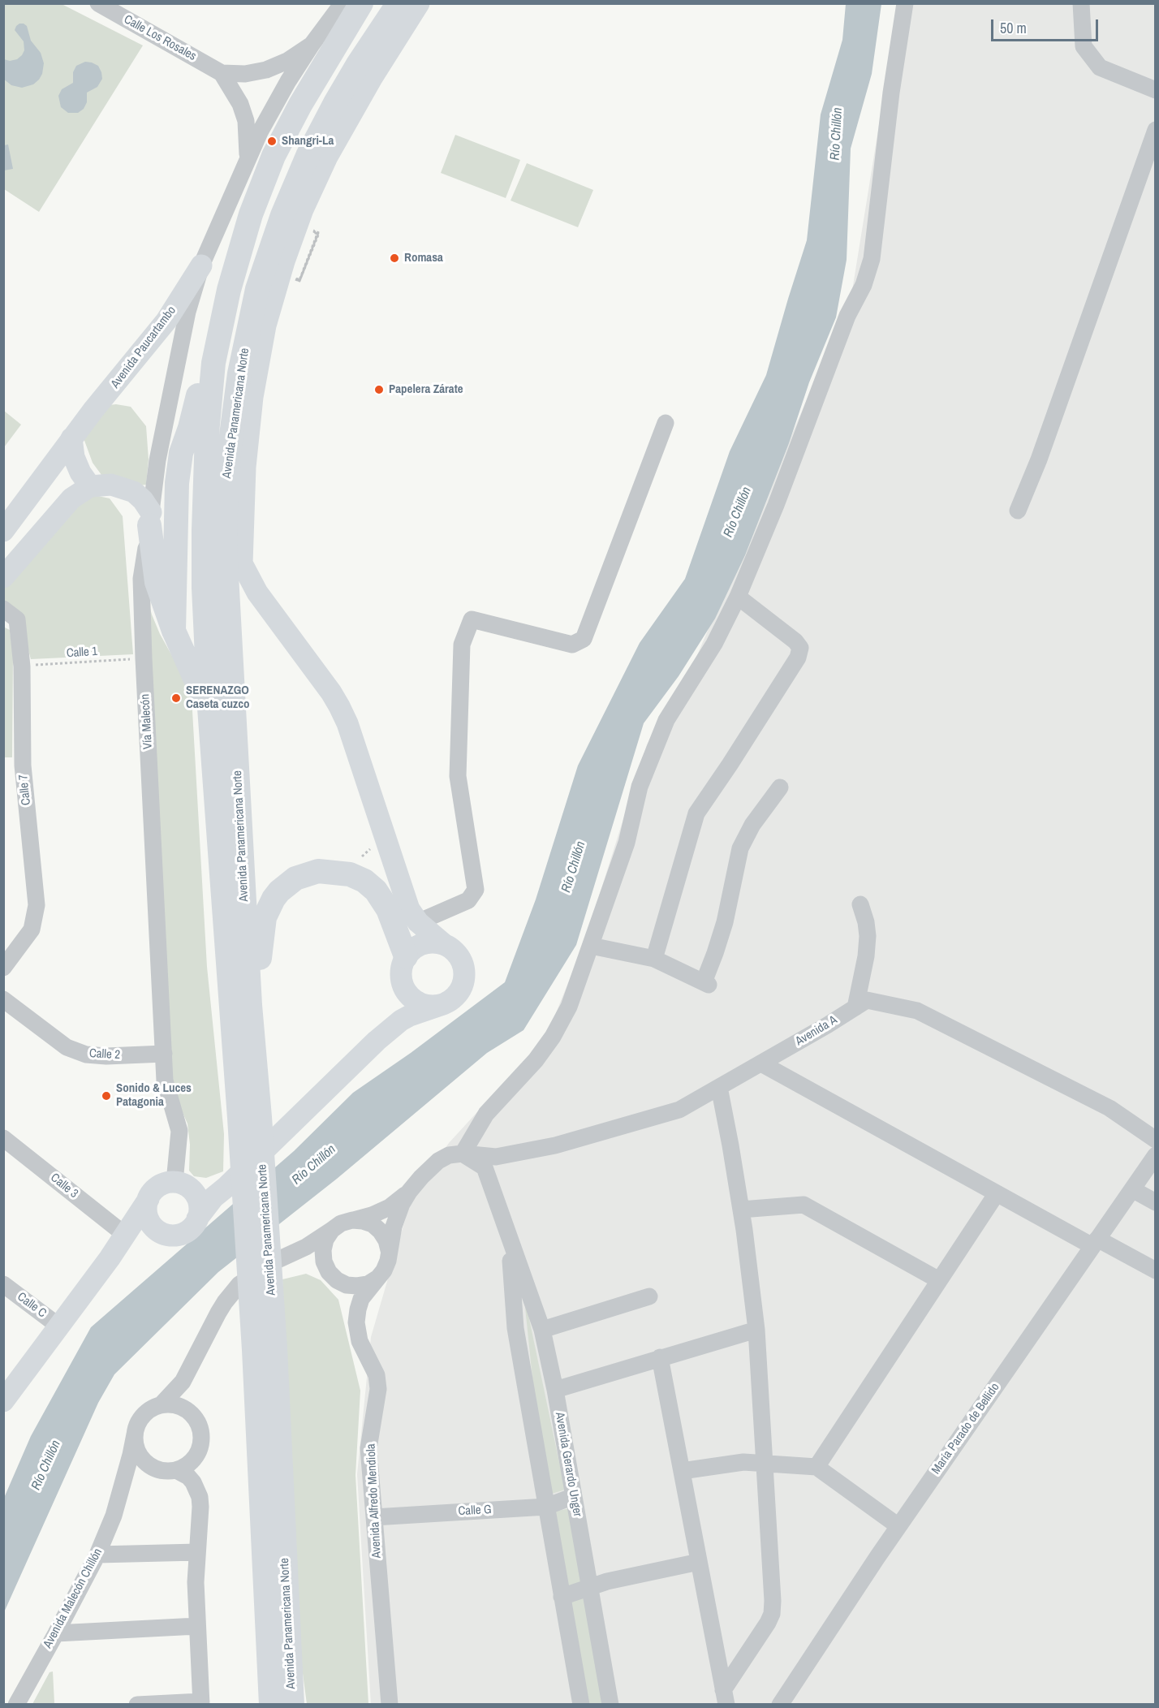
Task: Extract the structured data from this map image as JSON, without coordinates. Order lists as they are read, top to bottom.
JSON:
{
  "streets": {
    "highway": ["Avenida Panamericana Norte"],
    "main road": ["Avenida Paucartambo"],
    "street": [
      "Calle Los Rosales",
      "Vía Malecón",
      "Calle 7",
      "Avenida A",
      "Calle 2",
      "Calle 3",
      "Calle C",
      "María Parado de Bellido",
      "Avenida Gerardo Unger",
      "Avenida Alfredo Mendiola",
      "Calle G",
      "Avenida Malecón Chillón"
    ],
    "path": ["Calle 1"]
  },
  "crossings": [
    ["Calle Los Rosales", "Avenida Paucartambo"],
    ["Avenida Paucartambo", "Vía Malecón"],
    ["Calle 1", "Vía Malecón"],
    ["Calle 1", "Calle 7"],
    ["Vía Malecón", "Calle 2"],
    ["Avenida A", "Avenida Gerardo Unger"],
    ["Avenida A", "Avenida Alfredo Mendiola"],
    ["Avenida Gerardo Unger", "Avenida Alfredo Mendiola"],
    ["Avenida Gerardo Unger", "Calle G"],
    ["Avenida Alfredo Mendiola", "Calle G"]
  ],
  "water": ["Río Chillón"],
  "places": [
    "Shangri-La",
    "Romasa",
    "Papelera Zárate",
    "SERENAZGO Caseta cuzco",
    "Sonido & Luces Patagonia"
  ],
  "scale_bar": "50 m"
}
